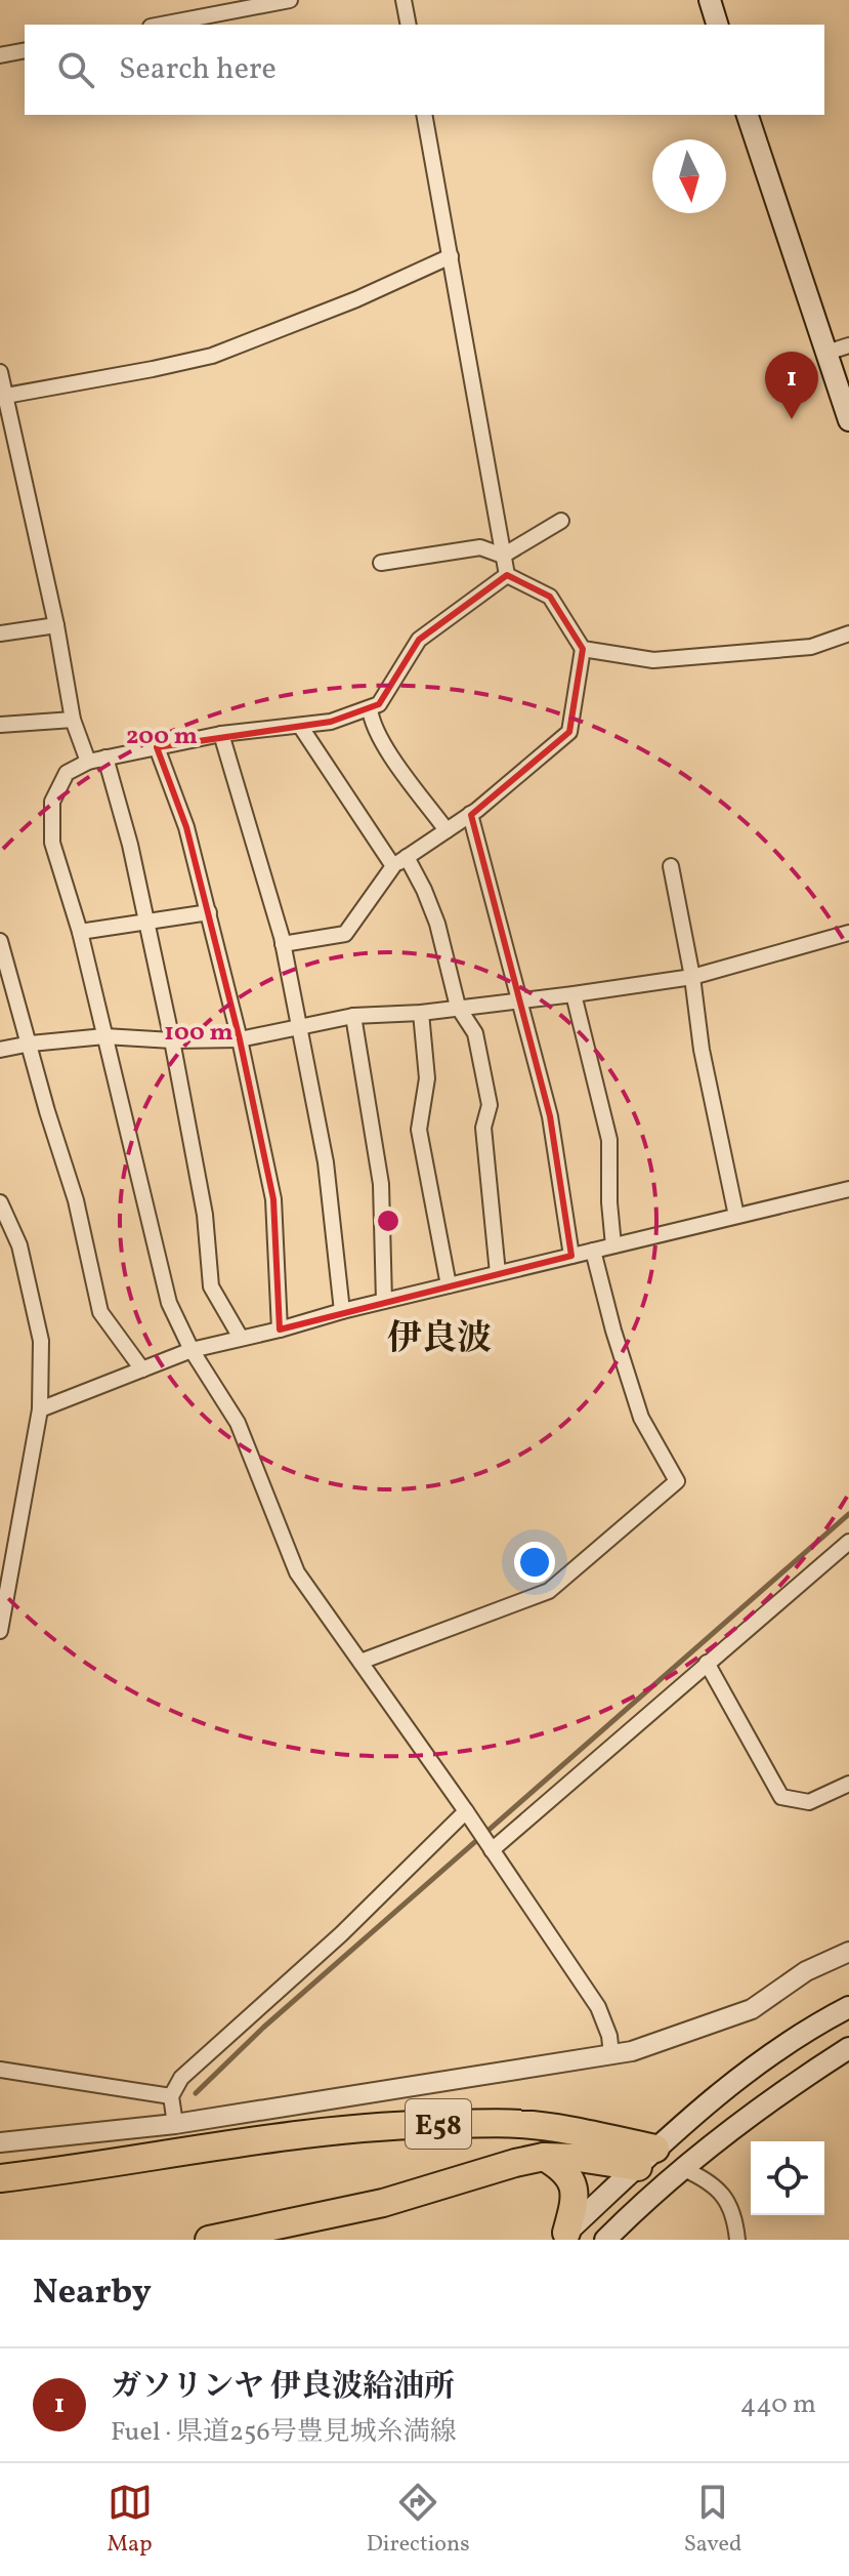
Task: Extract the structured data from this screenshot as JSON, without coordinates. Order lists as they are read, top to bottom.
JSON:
{
  "streets": {
    "highway": ["E58"]
  },
  "districts": ["伊良波"],
  "north": "bottom",
  "page": {
    "search": "Search here",
    "pins": "1",
    "heading": "Nearby",
    "list": [
      {
        "mark": "1",
        "name": "ガソリンヤ 伊良波給油所",
        "note": "Fuel · 県道256号豊見城糸満線",
        "value": "440 m"
      }
    ],
    "nav": ["Map", "Directions", "Saved"]
  },
  "rings": ["200 m", "100 m"]
}
